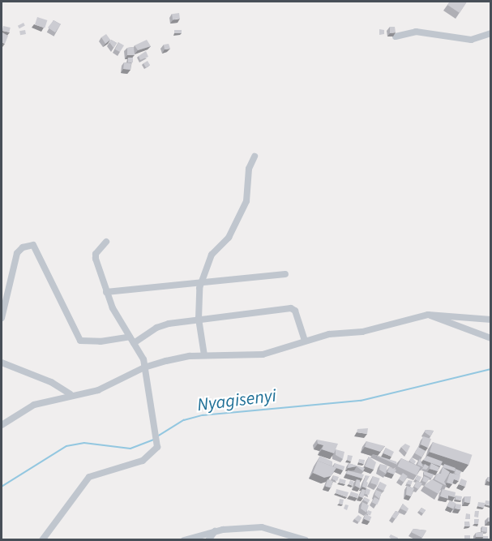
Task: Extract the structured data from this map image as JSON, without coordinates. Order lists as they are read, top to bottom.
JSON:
{
  "water": ["Nyagisenyi"]
}
